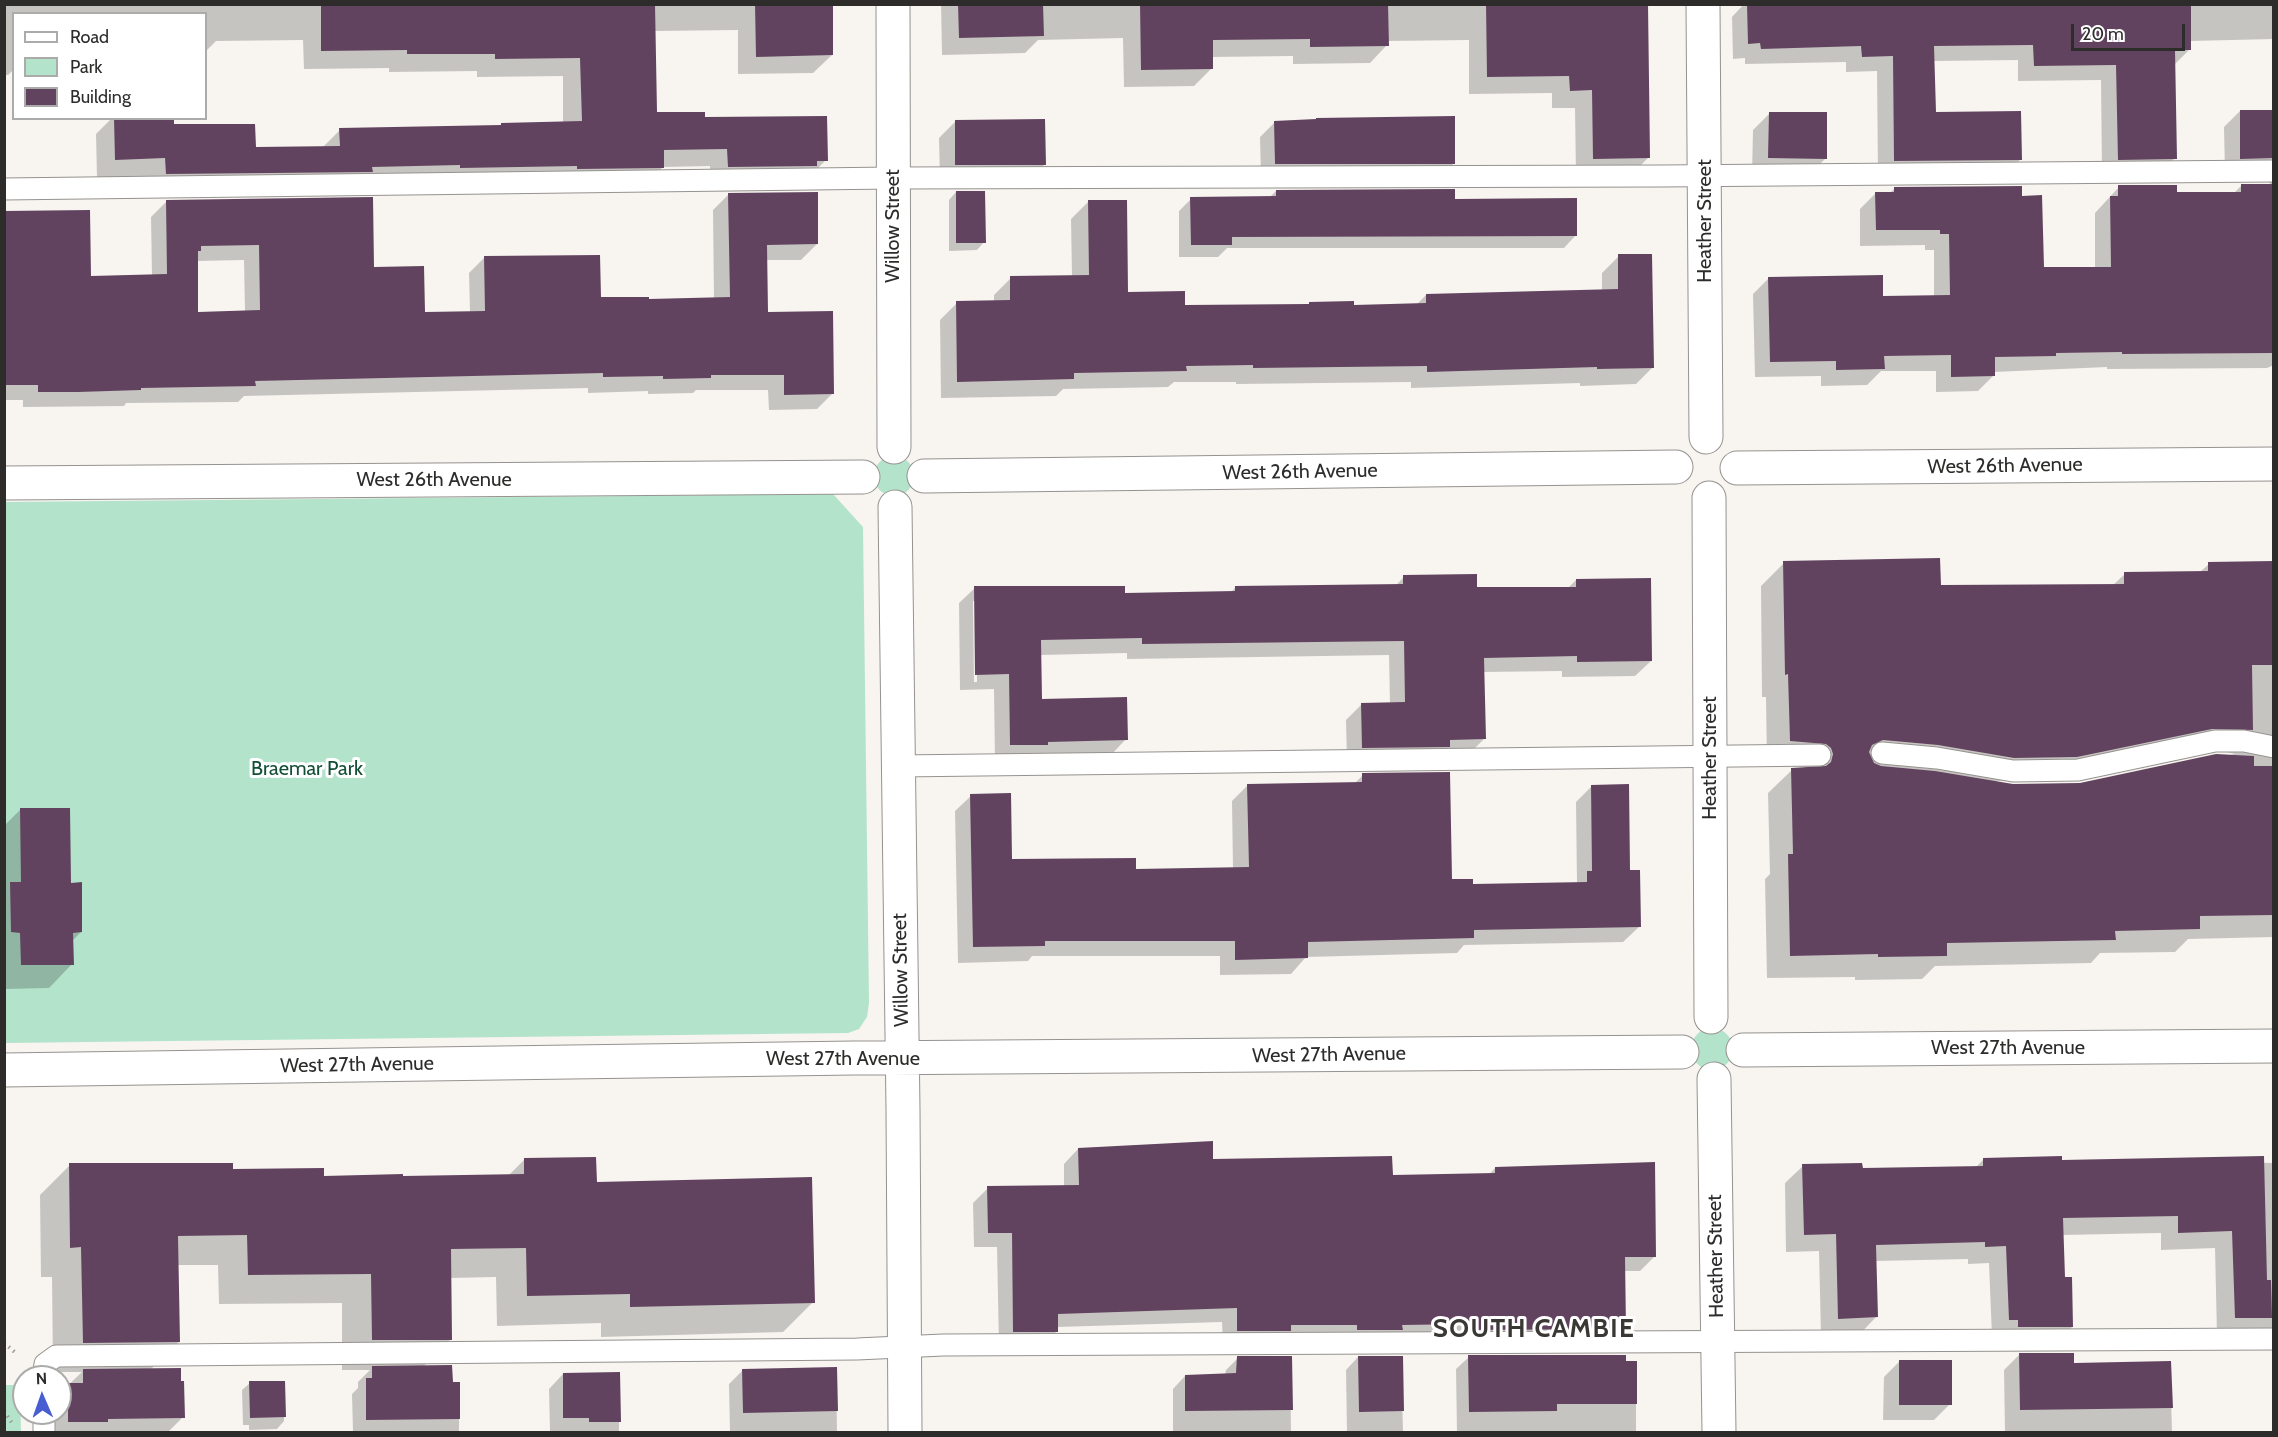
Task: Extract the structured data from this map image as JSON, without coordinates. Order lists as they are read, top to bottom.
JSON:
{
  "streets": {
    "street": [
      "Heather Street",
      "Willow Street",
      "West 26th Avenue",
      "West 27th Avenue"
    ]
  },
  "crossings": [
    ["Heather Street", "West 26th Avenue"],
    ["Heather Street", "West 27th Avenue"],
    ["Willow Street", "West 26th Avenue"],
    ["Willow Street", "West 27th Avenue"]
  ],
  "districts": ["SOUTH CAMBIE"],
  "parks": ["Braemar Park"],
  "legend": ["Road", "Park", "Building"],
  "scale_bar": "20 m",
  "north": "top"
}
